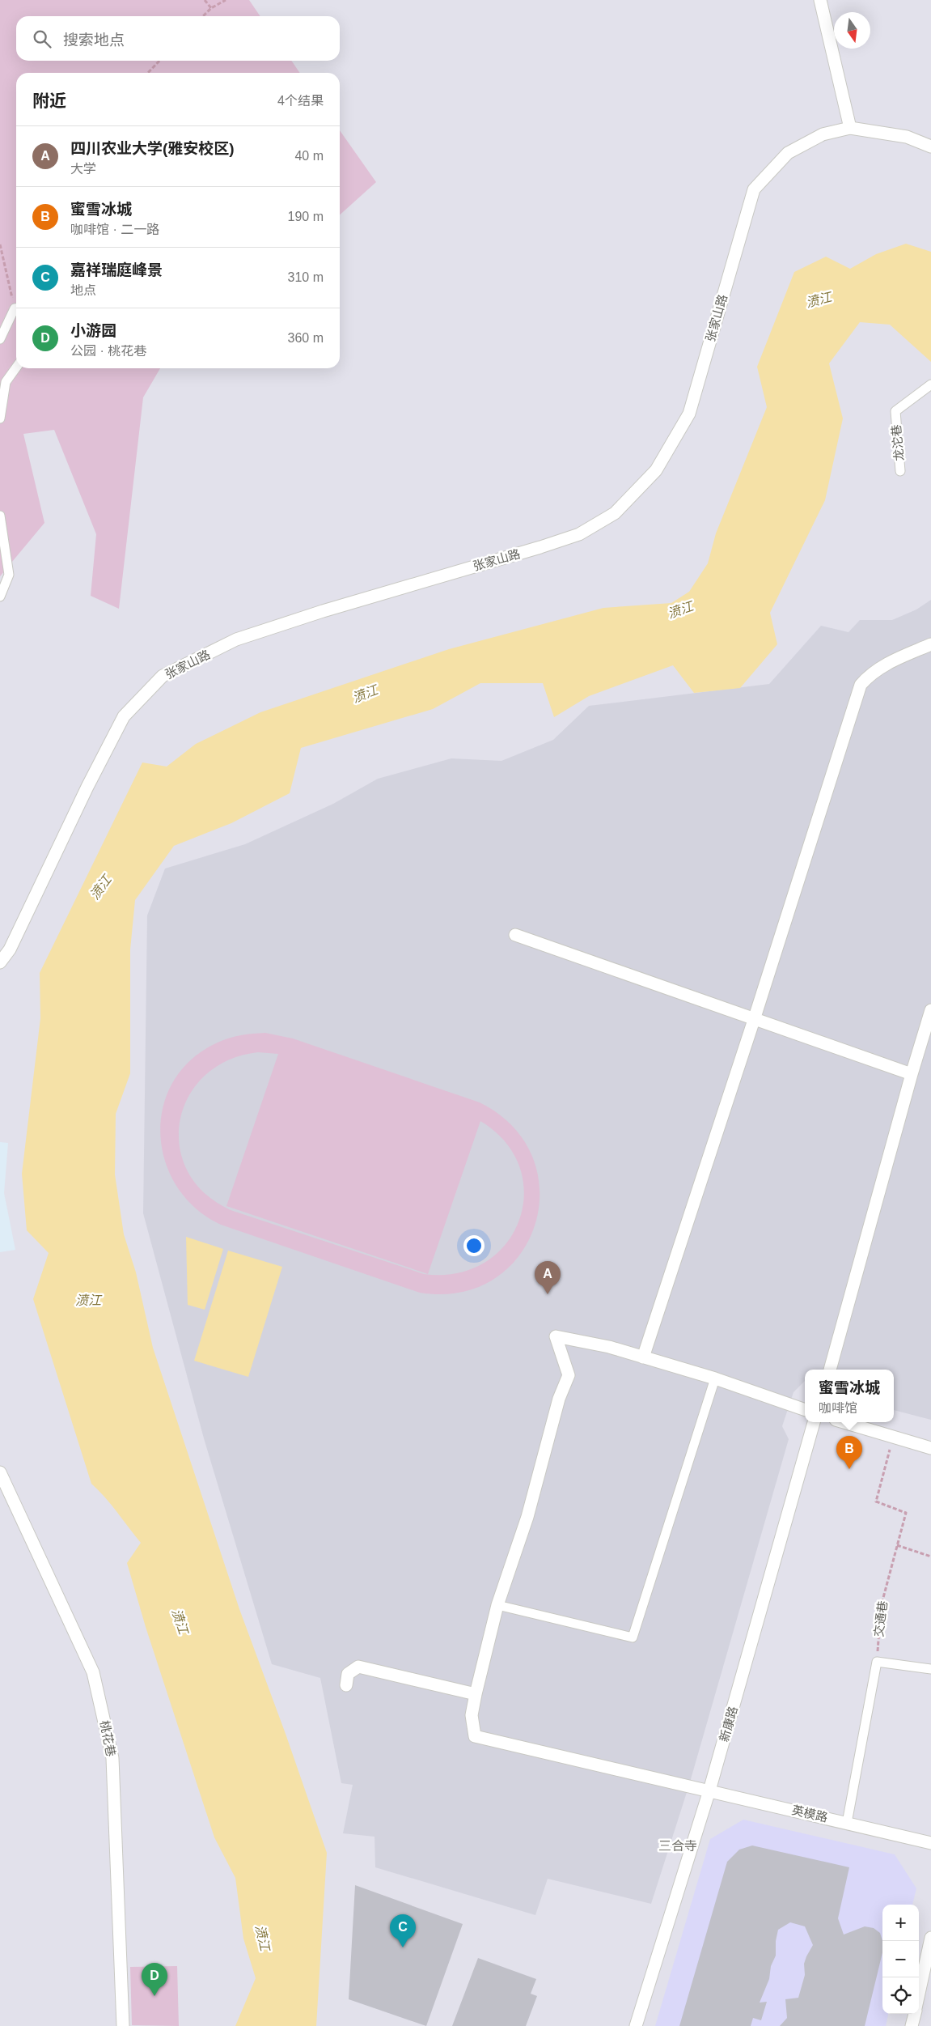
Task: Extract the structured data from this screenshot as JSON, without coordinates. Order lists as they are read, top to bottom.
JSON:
{
  "streets": {
    "street": [
      "张家山路",
      "新康路",
      "桃花巷",
      "英模路"
    ],
    "lane": ["龙沱巷"],
    "path": ["交通巷"]
  },
  "crossings": [
    ["新康路", "英模路"]
  ],
  "districts": ["三合寺"],
  "water": ["𣸣江"],
  "north": "bottom",
  "page": {
    "search": "搜索地点",
    "heading": ["附近", "4个结果"],
    "list": [
      {
        "mark": "A",
        "name": "四川农业大学(雅安校区)",
        "note": "大学",
        "value": "40 m"
      },
      {
        "mark": "B",
        "name": "蜜雪冰城",
        "note": "咖啡馆 · 二一路",
        "value": "190 m"
      },
      {
        "mark": "C",
        "name": "嘉祥瑞庭峰景",
        "note": "地点",
        "value": "310 m"
      },
      {
        "mark": "D",
        "name": "小游园",
        "note": "公园 · 桃花巷",
        "value": "360 m"
      }
    ],
    "pins": [
      "A",
      "B",
      "C",
      "D"
    ],
    "popup": ["蜜雪冰城", "咖啡馆"],
    "map_buttons": ["+", "−"]
  }
}
